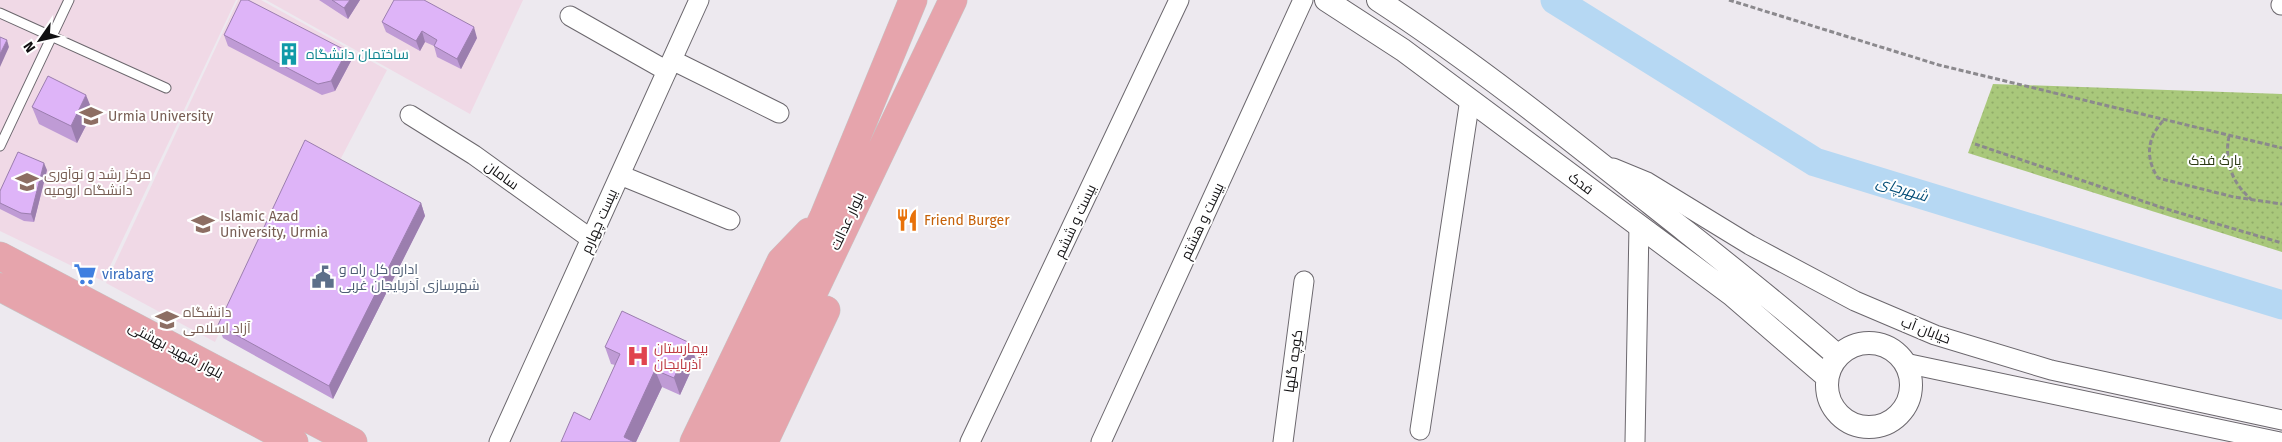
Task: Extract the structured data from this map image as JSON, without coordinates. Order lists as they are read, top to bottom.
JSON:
{
  "streets": {
    "main road": ["بلوار عدالت", "بلوار شهید بهشتی"],
    "street": [
      "سامان",
      "فدک",
      "بیست چهارم",
      "بیست و ششم",
      "بیست و هشتم",
      "خیابان آب",
      "کوچه گلها"
    ]
  },
  "crossings": [
    ["سامان", "بیست چهارم"],
    ["فدک", "خیابان آب"]
  ],
  "water": ["شهرچای"],
  "parks": ["پارک فدک"],
  "places": {
    "building": ["ساختمان دانشگاه"],
    "school or university": [
      "Urmia University",
      "مرکز رشد و نوآوری دانشگاه ارومیه",
      "Islamic Azad University, Urmia",
      "دانشگاه آزاد اسلامی"
    ],
    "restaurant": ["Friend Burger"],
    "supermarket": ["virabarg"],
    "public building": ["اداره کل راه و شهرسازی آذربایجان غربی"],
    "hospital": ["بیمارستان آذربایجان"]
  },
  "north": "bottom left"
}
